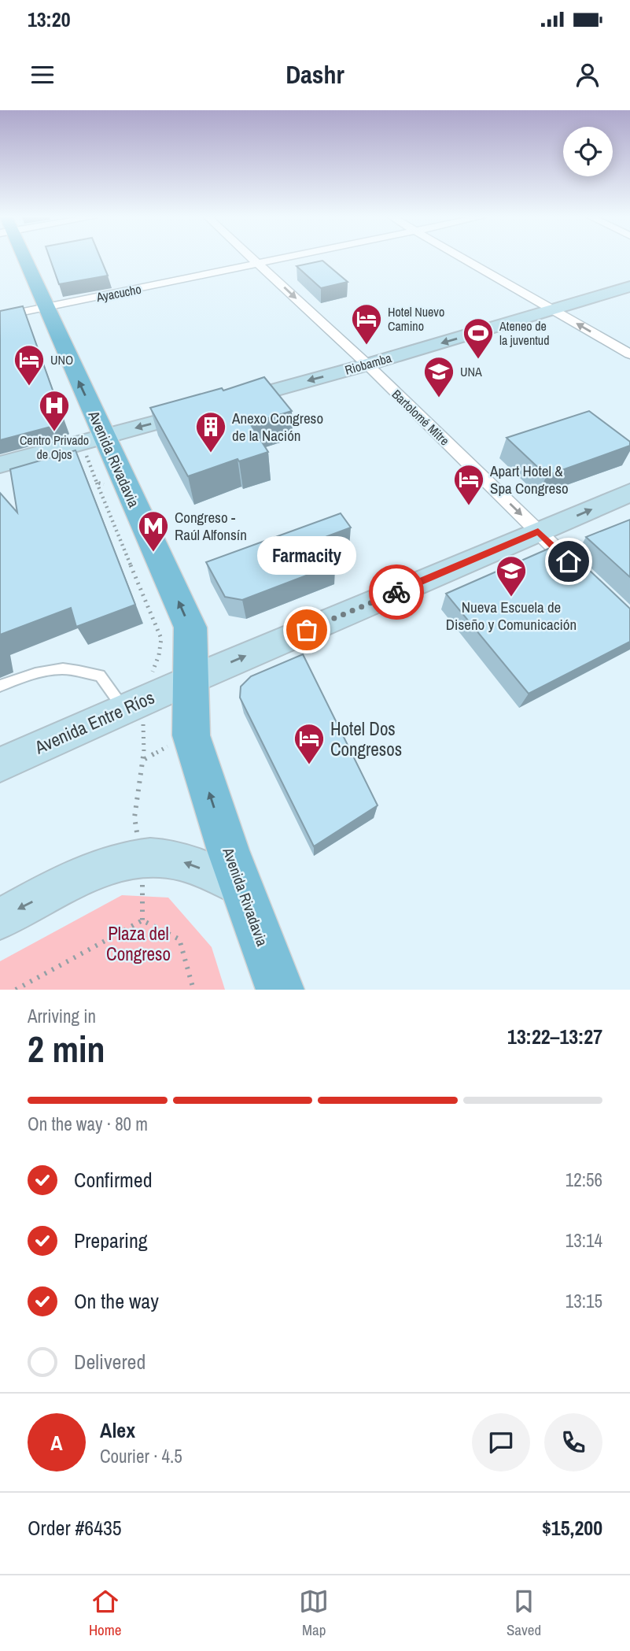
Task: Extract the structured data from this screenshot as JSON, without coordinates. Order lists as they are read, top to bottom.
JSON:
{
  "streets": {
    "main road": ["Avenida Rivadavia"],
    "street": [
      "Ayacucho",
      "Riobamba",
      "Bartolomé Mitre",
      "Avenida Entre Ríos"
    ]
  },
  "crossings": [
    ["Ayacucho", "Bartolomé Mitre"],
    ["Ayacucho", "Avenida Rivadavia"],
    ["Riobamba", "Bartolomé Mitre"],
    ["Bartolomé Mitre", "Avenida Entre Ríos"],
    ["Avenida Rivadavia", "Avenida Entre Ríos"]
  ],
  "one_way": [
    "Riobamba",
    "Bartolomé Mitre",
    "Avenida Rivadavia",
    "Avenida Entre Ríos"
  ],
  "parks": ["Plaza del Congreso"],
  "places": {
    "hotel": [
      "Hotel Nuevo Camino",
      "UNO",
      "Apart Hotel & Spa Congreso",
      "Hotel Dos Congresos"
    ],
    "sports": ["Ateneo de la juventud"],
    "school or university": ["UNA", "Nueva Escuela de Diseño y Comunicación"],
    "hospital": ["Centro Privado de Ojos"],
    "building": ["Anexo Congreso de la Nación"],
    "metro station": ["Congreso - Raúl Alfonsín"],
    "other": ["Farmacity"]
  },
  "page": {
    "status": "13:20",
    "header": "Dashr",
    "bubble": "Farmacity",
    "heading": ["2 min", "Arriving in", "13:22–13:27"],
    "panel": [
      "Alex",
      "Courier · 4.5",
      "Order #6435",
      "$15,200"
    ],
    "bar": "On the way · 80 m",
    "list": [
      ["Confirmed", "12:56"],
      ["Preparing", "13:14"],
      ["On the way", "13:15"],
      "Delivered"
    ],
    "round": "A",
    "tabs": ["Home", "Map", "Saved"]
  }
}
